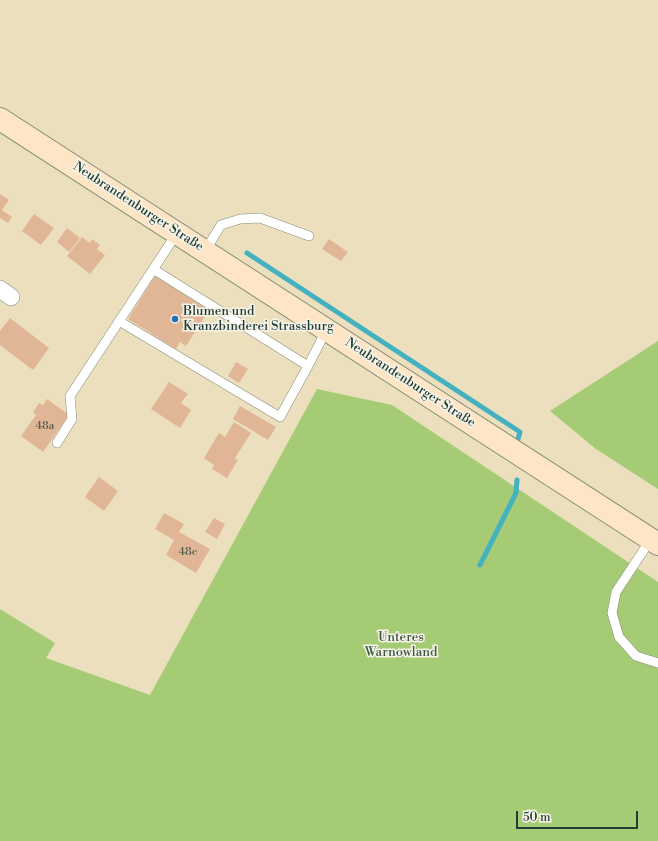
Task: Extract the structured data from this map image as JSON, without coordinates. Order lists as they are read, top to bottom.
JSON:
{
  "streets": {
    "main road": ["Neubrandenburger Straße"]
  },
  "parks": ["Unteres Warnowland"],
  "places": ["Blumen und Kranzbinderei Strassburg"],
  "house_numbers": ["48a", "48c"],
  "scale_bar": "50 m"
}
